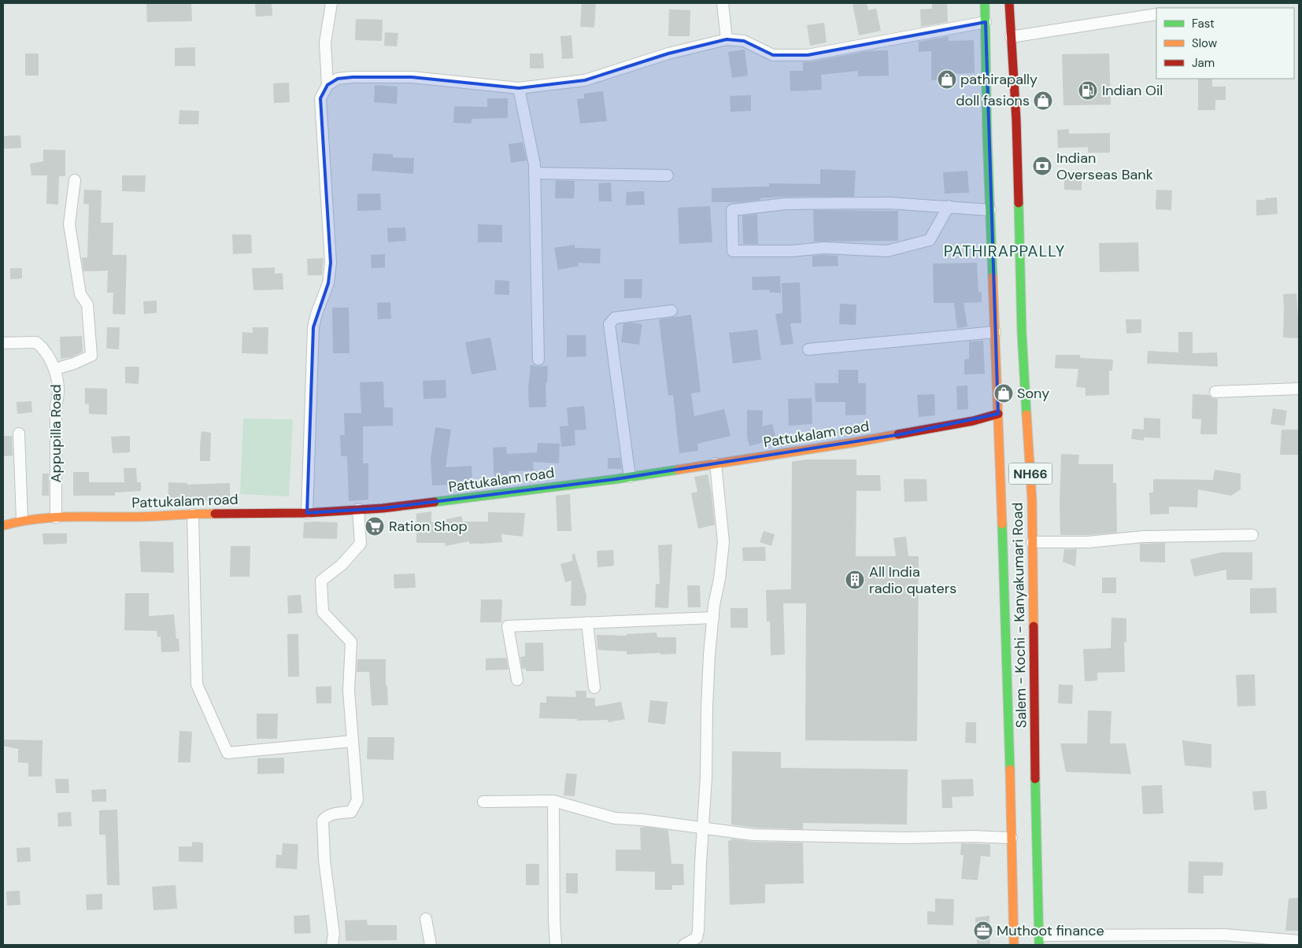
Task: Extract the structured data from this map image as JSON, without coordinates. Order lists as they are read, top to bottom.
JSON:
{
  "streets": {
    "main road": ["Pattukalam road", "NH66", "Salem - Kochi - Kanyakumari Road"],
    "street": ["Appupilla Road"]
  },
  "crossings": [
    ["Appupilla Road", "Pattukalam road"]
  ],
  "districts": ["PATHIRAPPALLY"],
  "places": {
    "shop": ["pathirapally", "doll fasions", "Sony"],
    "fuel station": ["Indian Oil"],
    "bank": ["Indian Overseas Bank"],
    "supermarket": ["Ration Shop"],
    "building": ["All India radio quaters"],
    "office": ["Muthoot finance"]
  },
  "legend": ["Fast", "Slow", "Jam"]
}
